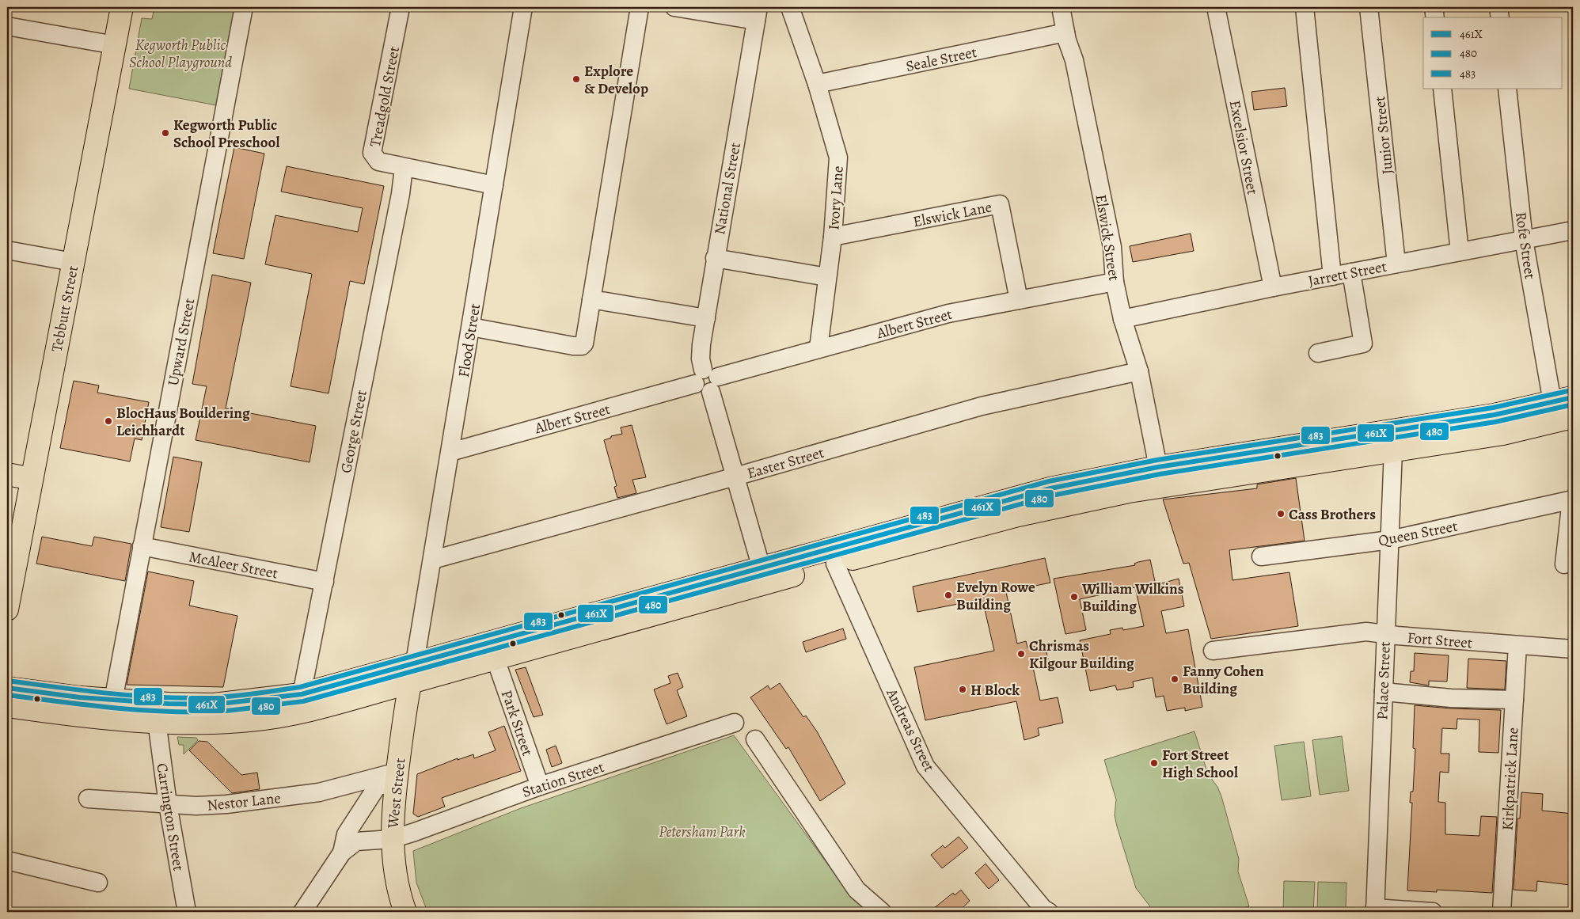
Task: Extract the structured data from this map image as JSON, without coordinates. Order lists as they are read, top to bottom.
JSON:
{
  "streets": {
    "main road": ["Tebbutt Street", "West Street"],
    "street": [
      "Seale Street",
      "Treadgold Street",
      "Junior Street",
      "Excelsior Street",
      "National Street",
      "Ivory Lane",
      "Elswick Lane",
      "Elswick Street",
      "Rofe Street",
      "Jarrett Street",
      "Albert Street",
      "Flood Street",
      "Upward Street",
      "George Street",
      "Easter Street",
      "Queen Street",
      "McAleer Street",
      "Fort Street",
      "Palace Street",
      "Park Street",
      "Andreas Street",
      "Station Street",
      "Kirkpatrick Lane",
      "Nestor Lane",
      "Carrington Street"
    ]
  },
  "crossings": [
    ["Seale Street", "Ivory Lane"],
    ["Seale Street", "Elswick Street"],
    ["Treadgold Street", "Flood Street"],
    ["Treadgold Street", "George Street"],
    ["Junior Street", "Jarrett Street"],
    ["Excelsior Street", "Jarrett Street"],
    ["National Street", "Albert Street"],
    ["National Street", "Easter Street"],
    ["Ivory Lane", "Elswick Lane"],
    ["Ivory Lane", "Albert Street"],
    ["Elswick Lane", "Albert Street"],
    ["Elswick Street", "Jarrett Street"],
    ["Elswick Street", "Albert Street"],
    ["Elswick Street", "Easter Street"],
    ["Rofe Street", "Jarrett Street"],
    ["Albert Street", "Flood Street"],
    ["Flood Street", "Easter Street"],
    ["Flood Street", "West Street"],
    ["Upward Street", "McAleer Street"],
    ["George Street", "McAleer Street"],
    ["Queen Street", "Palace Street"],
    ["Fort Street", "Palace Street"],
    ["Fort Street", "Kirkpatrick Lane"],
    ["Park Street", "Station Street"],
    ["Station Street", "West Street"],
    ["West Street", "Nestor Lane"],
    ["Nestor Lane", "Carrington Street"]
  ],
  "parks": ["Kegworth Public School Playground", "Petersham Park"],
  "places": [
    "Explore & Develop",
    "Kegworth Public School Preschool",
    "BlocHaus Bouldering Leichhardt",
    "Cass Brothers",
    "Evelyn Rowe Building",
    "William Wilkins Building",
    "Chrismas Kilgour Building",
    "Fanny Cohen Building",
    "H Block",
    "Fort Street High School"
  ],
  "lines": ["transit line 483", "transit line 461X", "transit line 480"],
  "legend": ["461X", "480", "483"]
}
